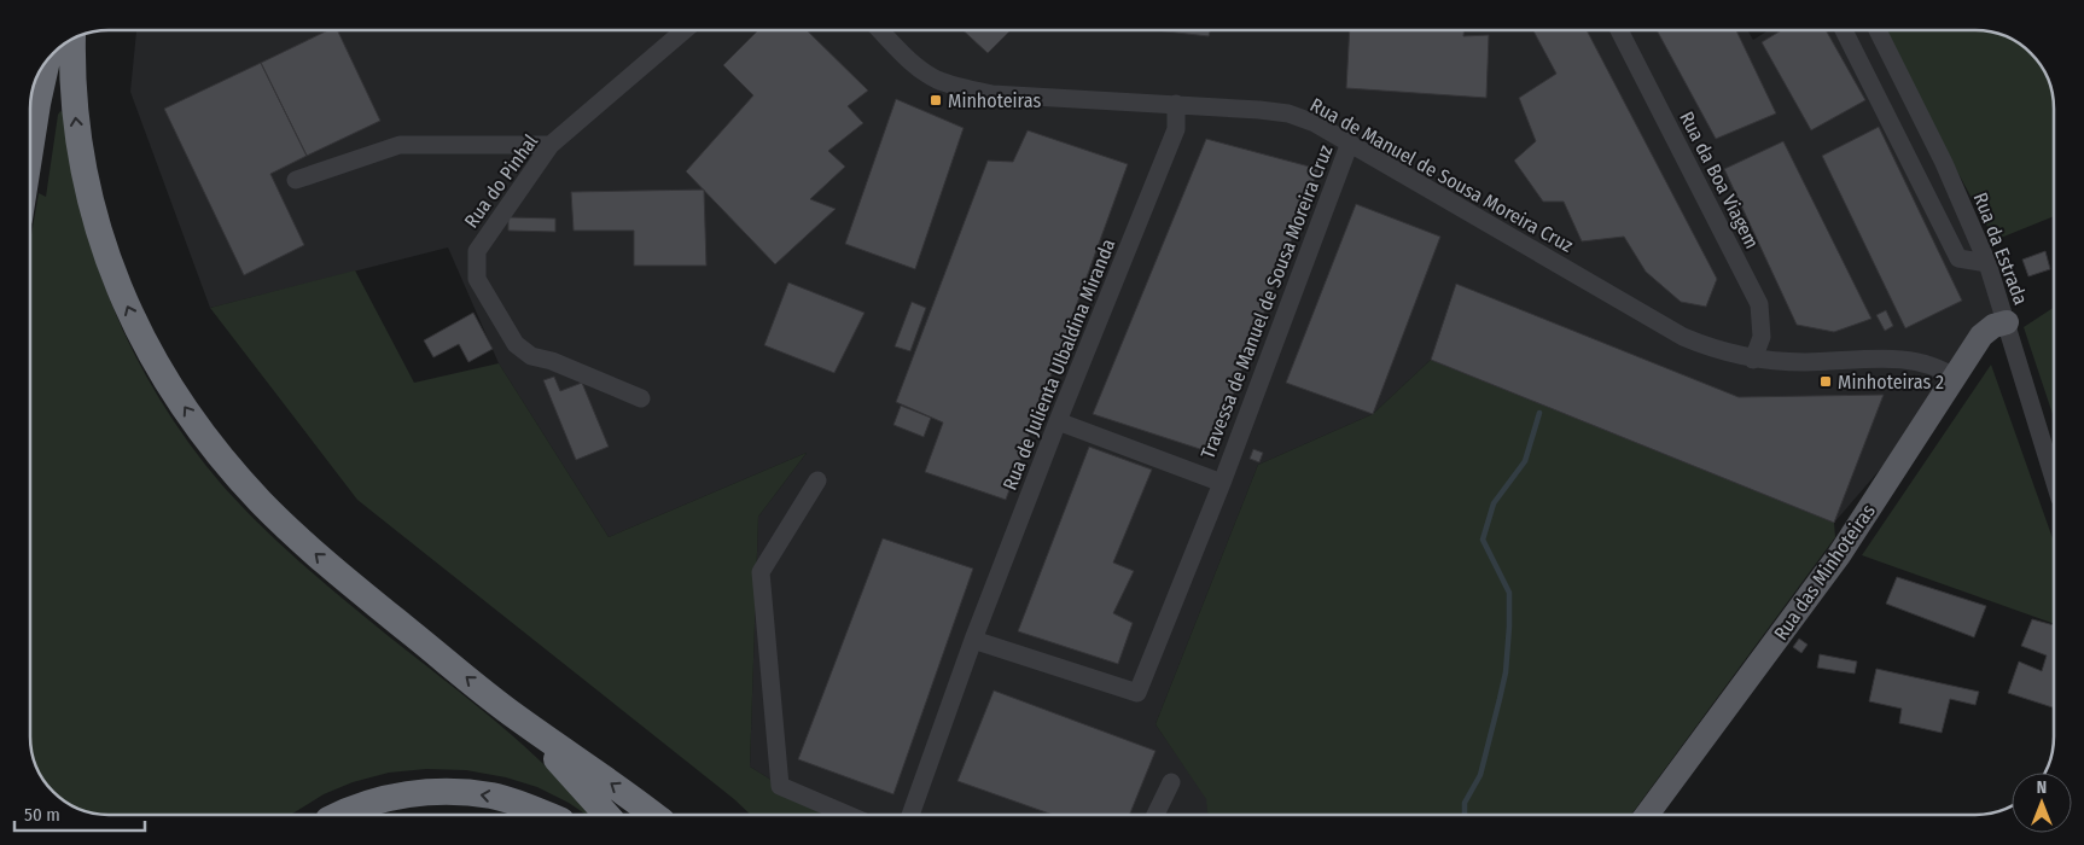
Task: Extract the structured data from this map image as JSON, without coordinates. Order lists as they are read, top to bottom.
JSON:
{
  "streets": {
    "main road": ["Rua das Minhoteiras"],
    "street": [
      "Rua de Manuel de Sousa Moreira Cruz",
      "Rua da Boa Viagem",
      "Rua do Pinhal",
      "Rua da Estrada",
      "Travessa de Manuel de Sousa Moreira Cruz",
      "Rua de Julienta Ulbaldina Miranda"
    ]
  },
  "crossings": [
    ["Rua de Manuel de Sousa Moreira Cruz", "Rua da Boa Viagem"],
    ["Rua de Manuel de Sousa Moreira Cruz", "Travessa de Manuel de Sousa Moreira Cruz"],
    ["Rua de Manuel de Sousa Moreira Cruz", "Rua de Julienta Ulbaldina Miranda"],
    ["Rua de Manuel de Sousa Moreira Cruz", "Rua das Minhoteiras"],
    ["Rua da Estrada", "Rua das Minhoteiras"],
    ["Travessa de Manuel de Sousa Moreira Cruz", "Rua de Julienta Ulbaldina Miranda"]
  ],
  "places": {
    "transit": ["Minhoteiras", "Minhoteiras 2"]
  },
  "scale_bar": "50 m",
  "north": "top"
}
